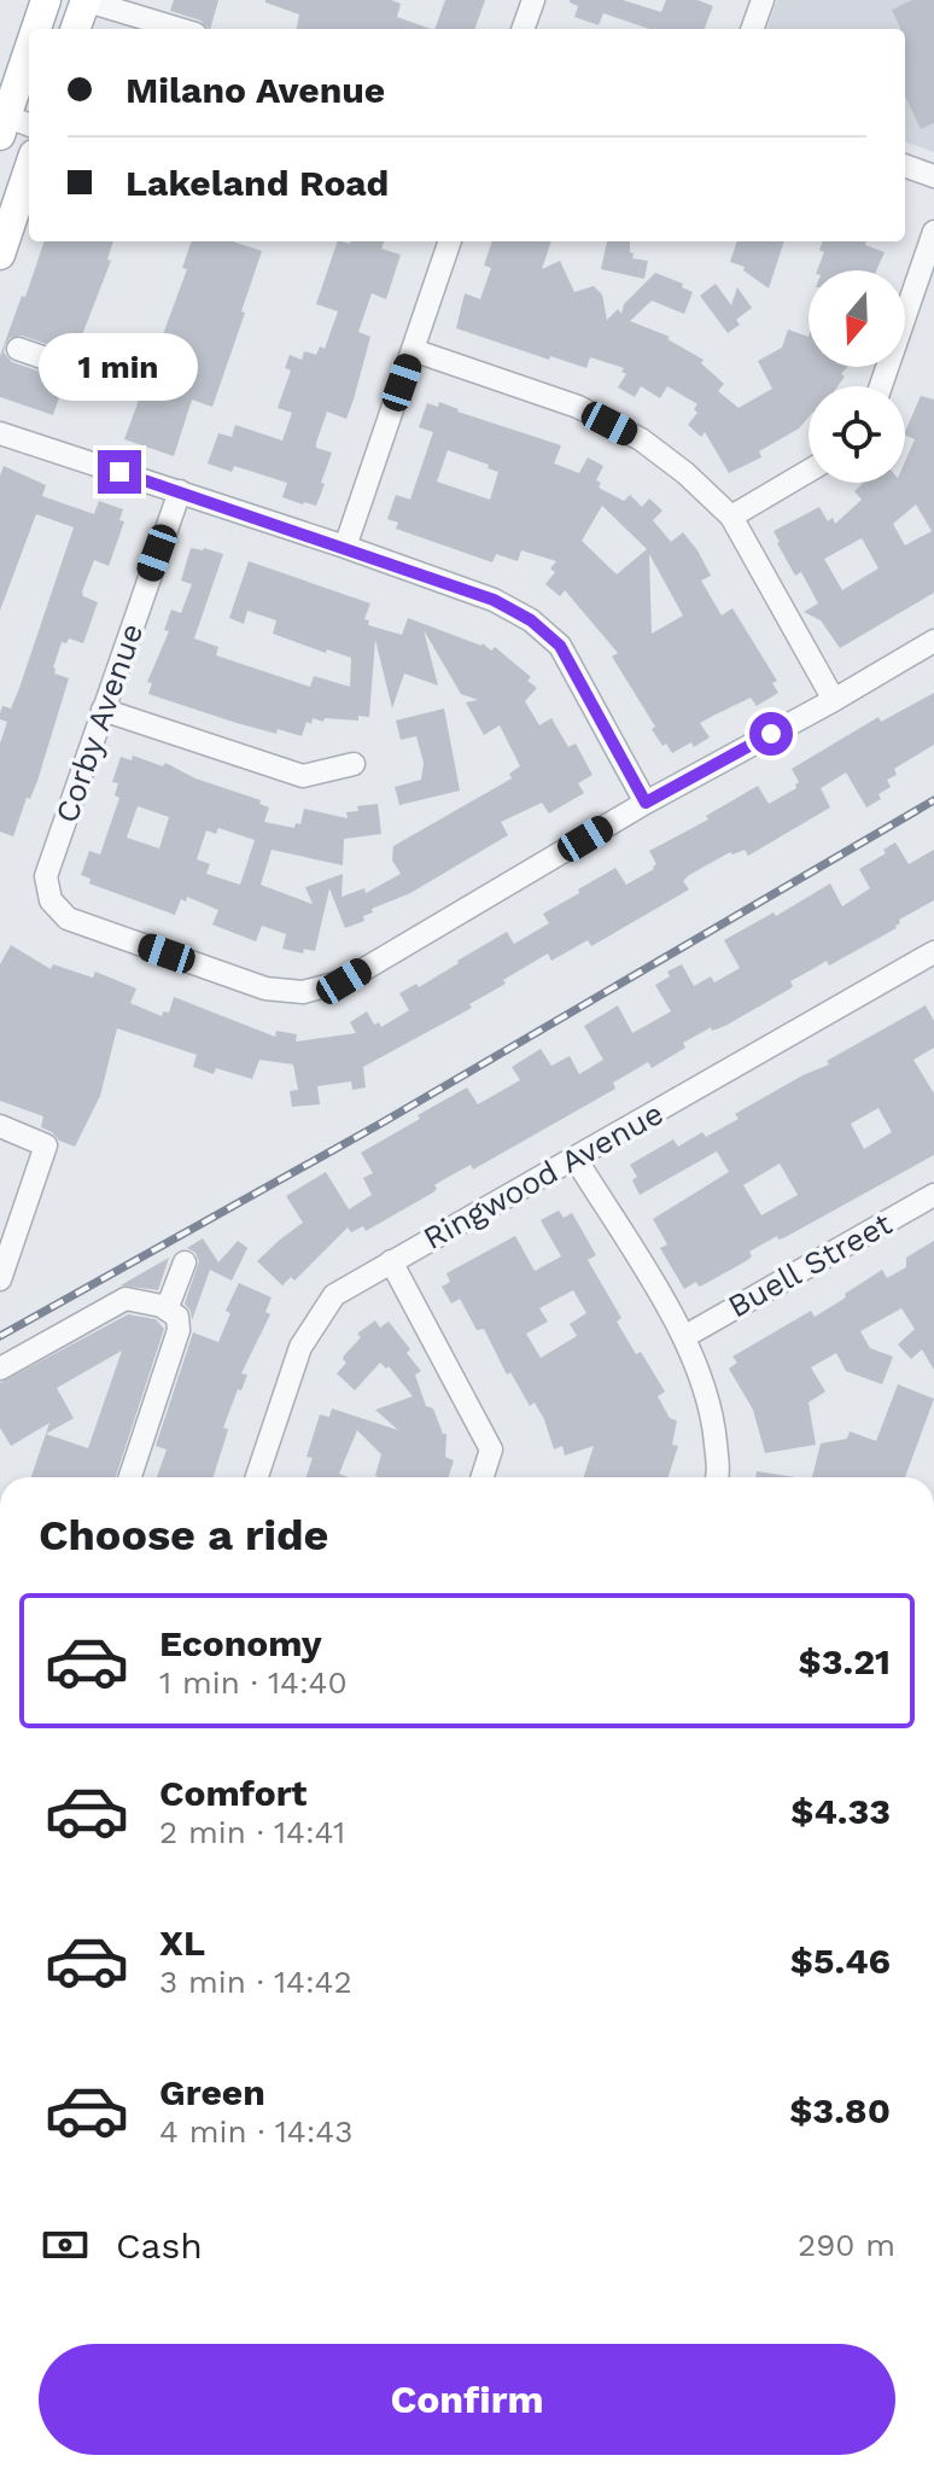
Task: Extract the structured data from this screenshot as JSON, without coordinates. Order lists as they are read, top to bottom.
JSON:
{
  "streets": {
    "street": ["Corby Avenue", "Ringwood Avenue", "Buell Street"]
  },
  "north": "bottom",
  "page": {
    "banner": ["Milano Avenue", "Lakeland Road"],
    "bubble": "1 min",
    "heading": "Choose a ride",
    "list": [
      {
        "name": "Economy",
        "note": "1 min · 14:40",
        "value": "$3.21"
      },
      {
        "name": "Comfort",
        "note": "2 min · 14:41",
        "value": "$4.33"
      },
      {
        "name": "XL",
        "note": "3 min · 14:42",
        "value": "$5.46"
      },
      {
        "name": "Green",
        "note": "4 min · 14:43",
        "value": "$3.80"
      }
    ],
    "pay": ["Cash", "290 m"],
    "buttons": "Confirm"
  }
}
